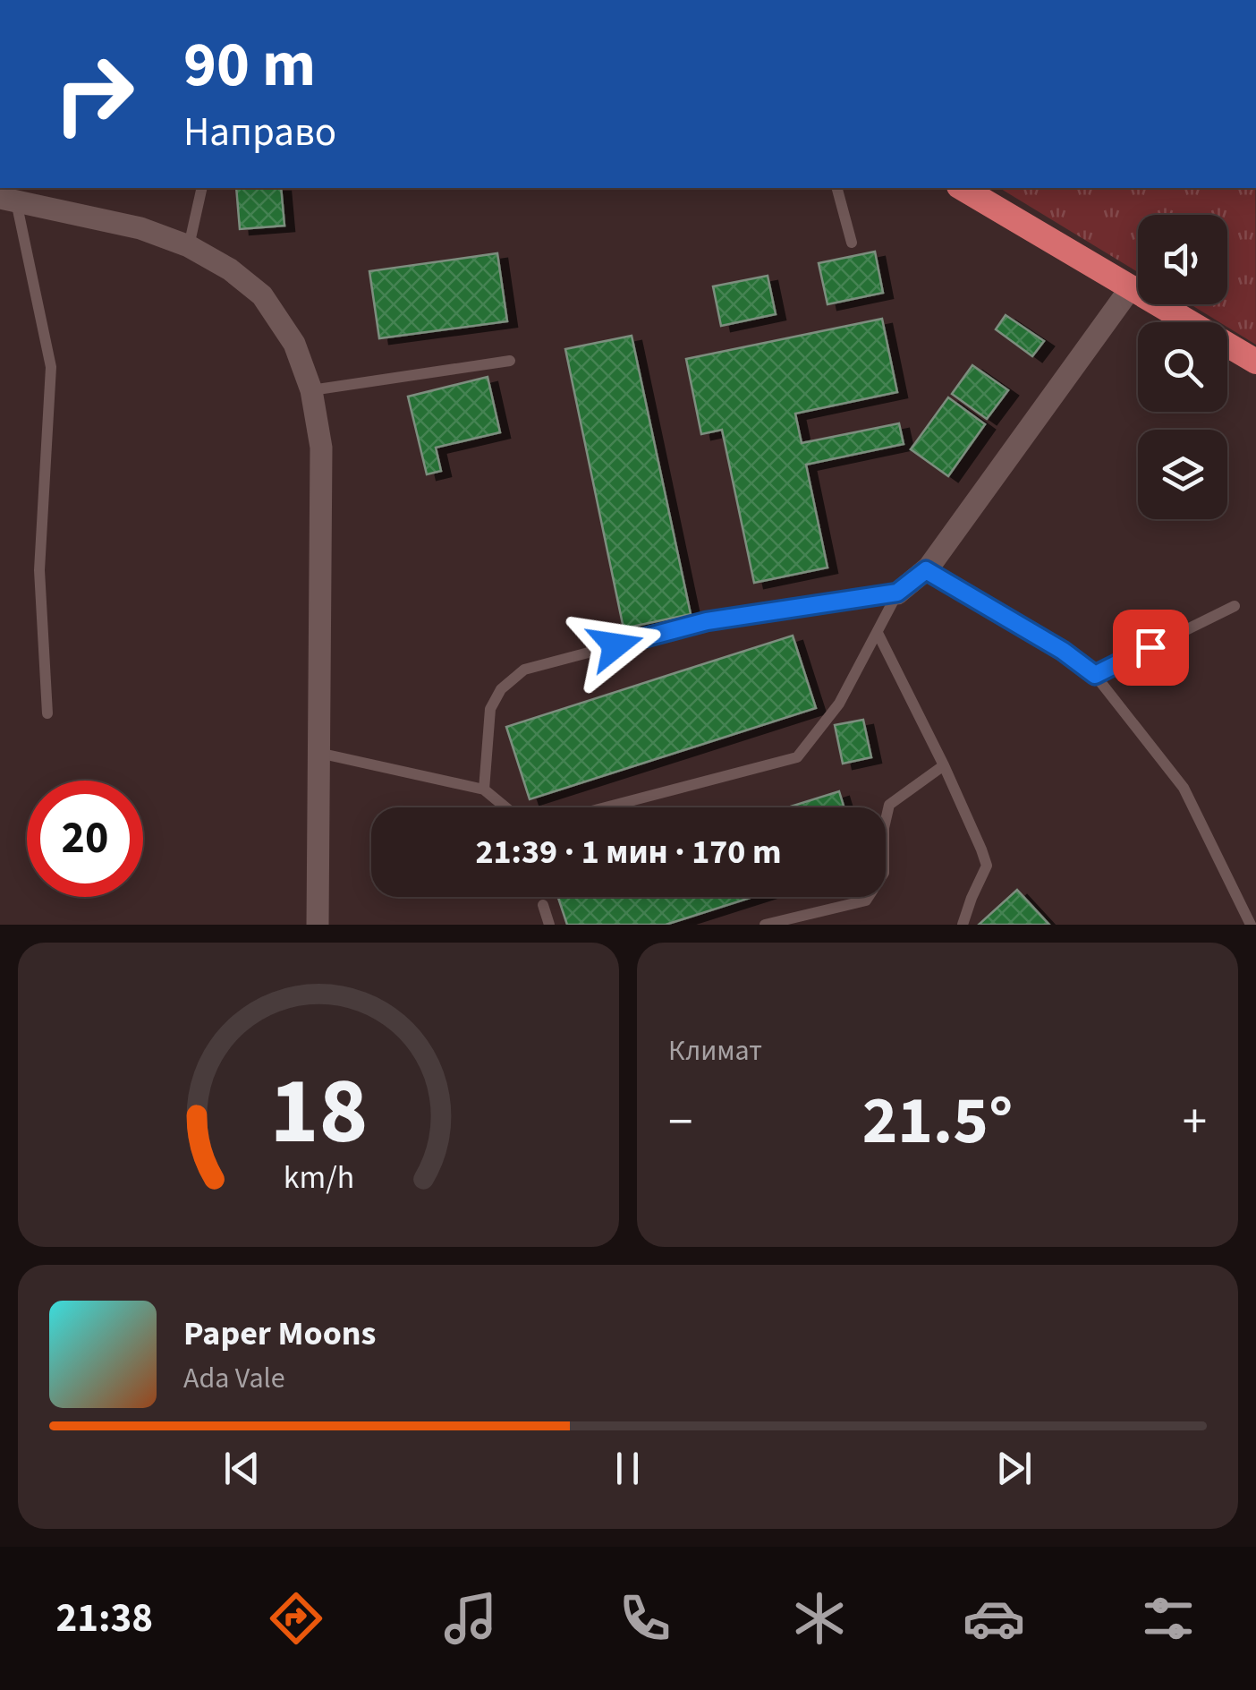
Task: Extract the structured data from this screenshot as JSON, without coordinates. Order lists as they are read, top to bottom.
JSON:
{
  "page": {
    "turn": ["90 m", "Направо"],
    "limit": "20",
    "trip": "21:39 · 1 мин · 170 m",
    "tile": "Климат",
    "heat": ["−", "21.5°", "+"],
    "song": ["Paper Moons", "Ada Vale"],
    "tabs": "21:38",
    "gauge": ["18", "km/h"]
  }
}
